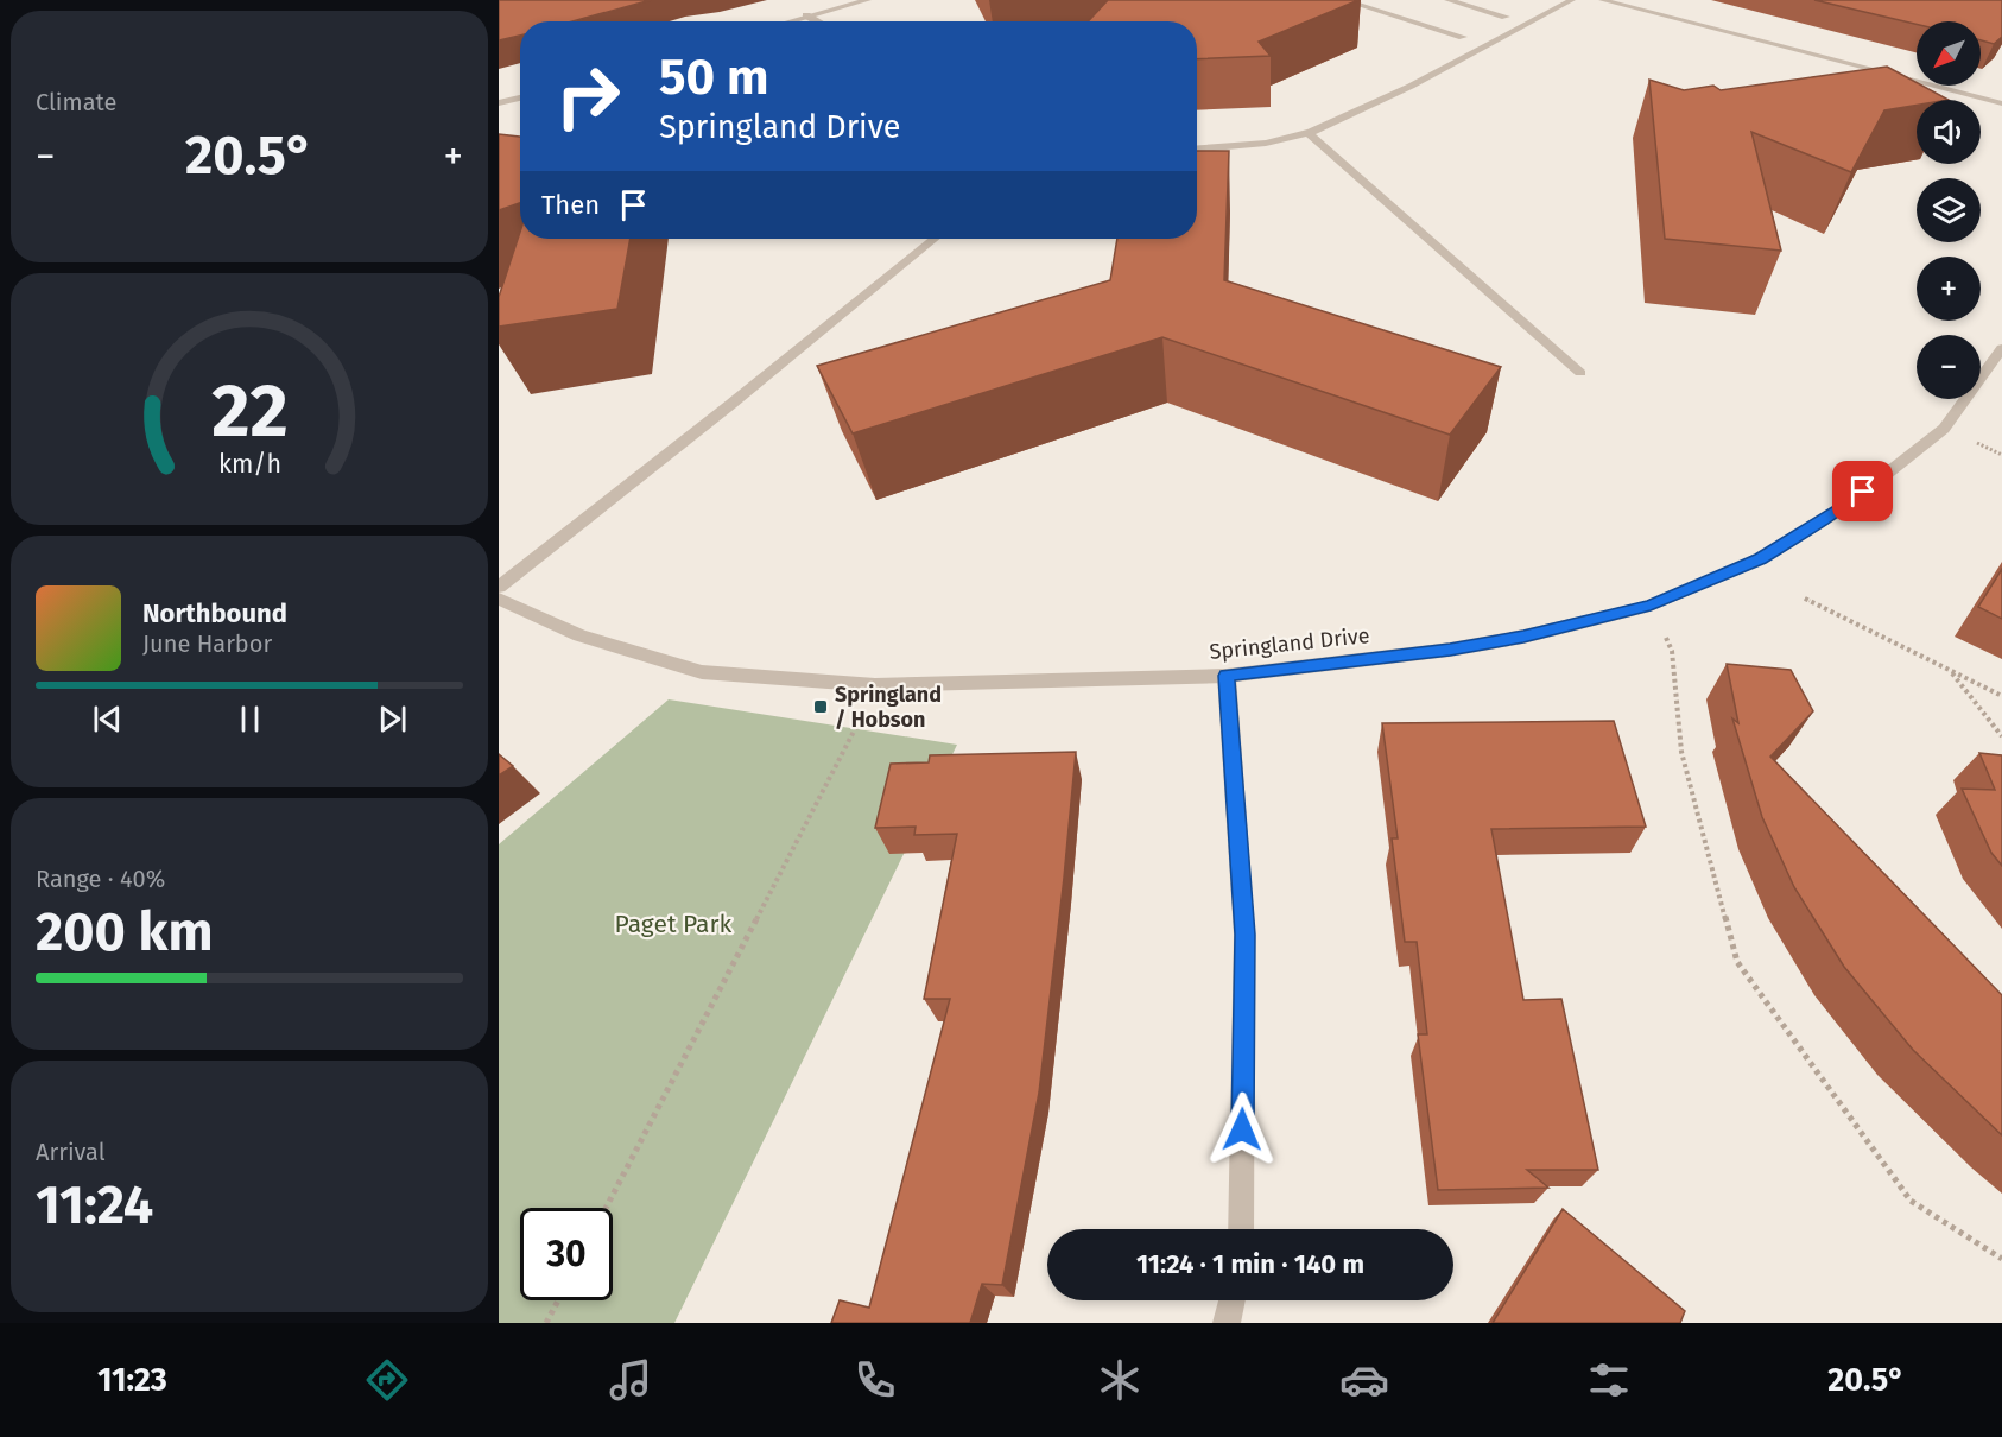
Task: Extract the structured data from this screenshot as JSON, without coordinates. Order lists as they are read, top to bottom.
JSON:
{
  "streets": {
    "street": ["Springland Drive"]
  },
  "parks": ["Paget Park"],
  "places": {
    "transit": ["Springland / Hobson"]
  },
  "north": "bottom left",
  "page": {
    "tile": [
      "Climate",
      ["Range · 40%", "200 km"],
      ["Arrival", "11:24"]
    ],
    "map_buttons": ["+", "−"],
    "turn": ["50 m", "Springland Drive"],
    "heat": ["−", "20.5°", "+"],
    "then": "Then",
    "song": ["Northbound", "June Harbor"],
    "limit": "30",
    "trip": "11:24 · 1 min · 140 m",
    "tabs": ["11:23", "20.5°"],
    "gauge": ["22", "km/h"]
  }
}
